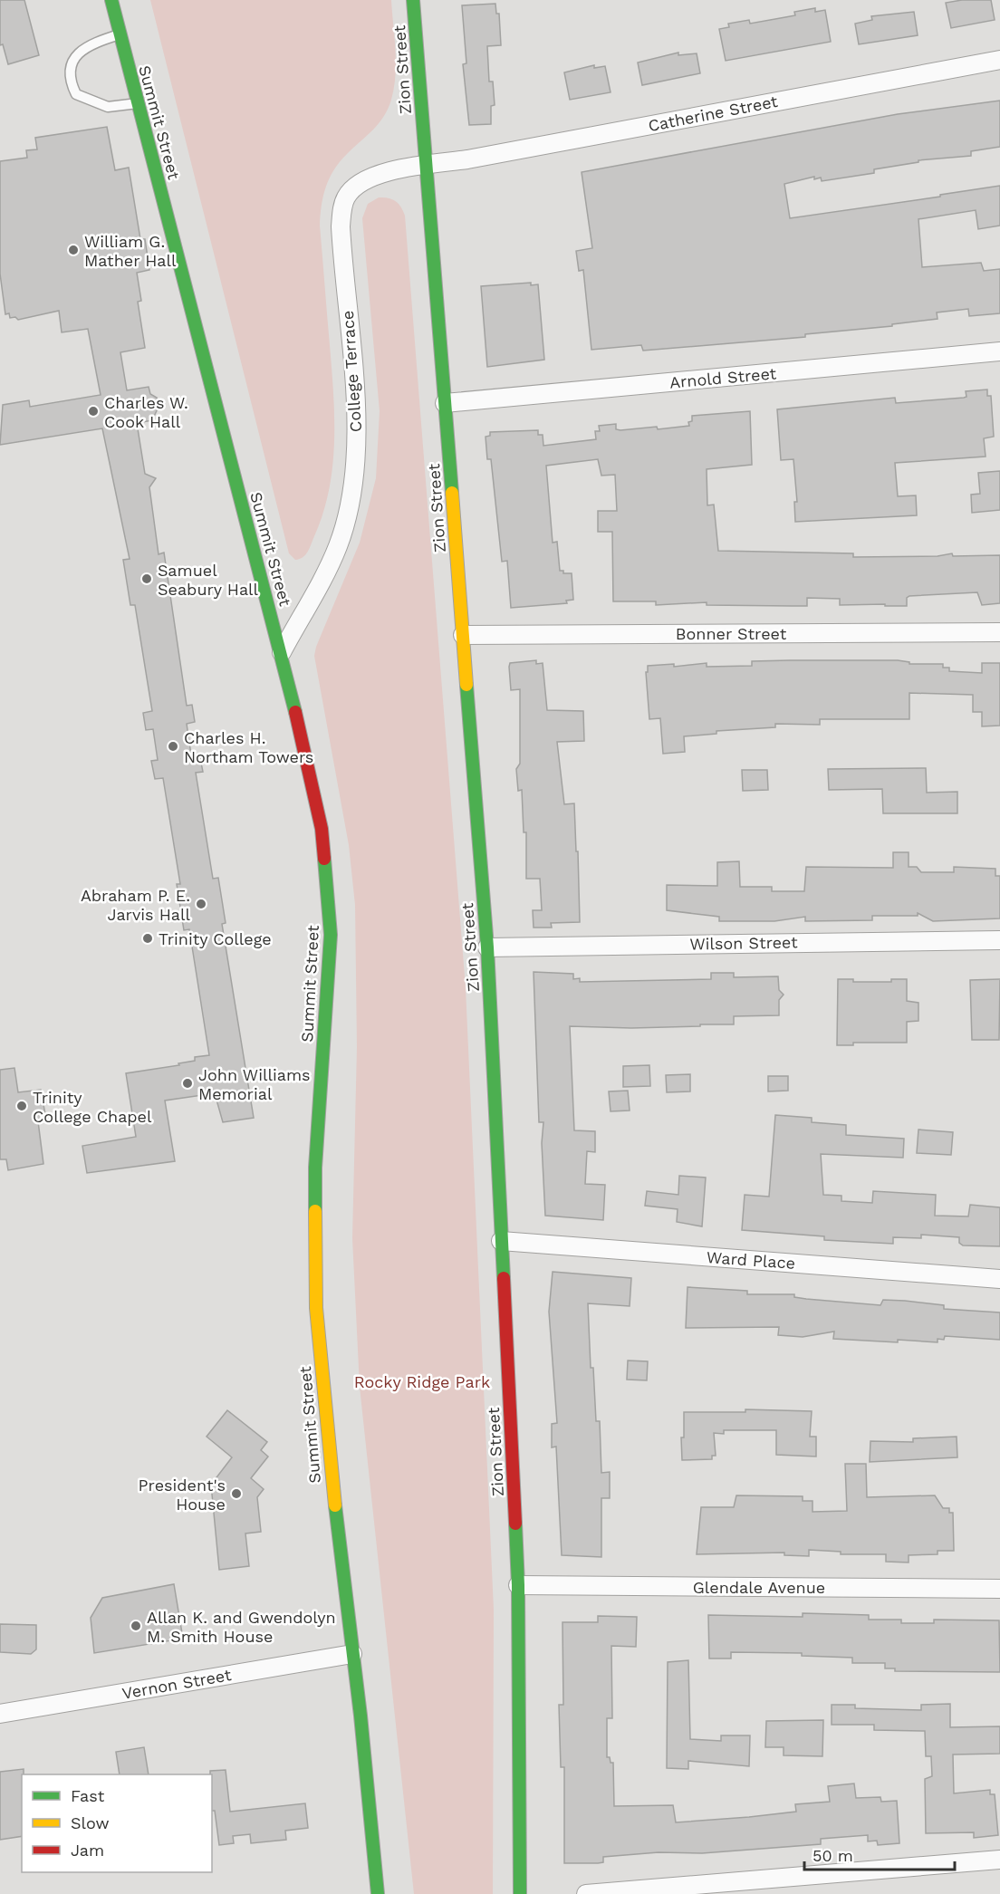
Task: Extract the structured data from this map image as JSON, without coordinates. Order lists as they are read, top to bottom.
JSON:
{
  "streets": {
    "street": [
      "Zion Street",
      "Catherine Street",
      "Summit Street",
      "College Terrace",
      "Arnold Street",
      "Bonner Street",
      "Wilson Street",
      "Ward Place",
      "Glendale Avenue",
      "Vernon Street"
    ]
  },
  "crossings": [
    ["Zion Street", "Catherine Street"],
    ["Zion Street", "College Terrace"],
    ["Zion Street", "Arnold Street"],
    ["Zion Street", "Bonner Street"],
    ["Zion Street", "Wilson Street"],
    ["Zion Street", "Ward Place"],
    ["Zion Street", "Glendale Avenue"],
    ["Catherine Street", "College Terrace"],
    ["Summit Street", "College Terrace"],
    ["Summit Street", "Vernon Street"]
  ],
  "parks": ["Rocky Ridge Park"],
  "places": [
    "William G. Mather Hall",
    "Charles W. Cook Hall",
    "Samuel Seabury Hall",
    "Charles H. Northam Towers",
    "Abraham P. E. Jarvis Hall",
    "Trinity College",
    "John Williams Memorial",
    "Trinity College Chapel",
    "President's House",
    "Allan K. and Gwendolyn M. Smith House"
  ],
  "legend": ["Fast", "Slow", "Jam"],
  "scale_bar": "50 m"
}
